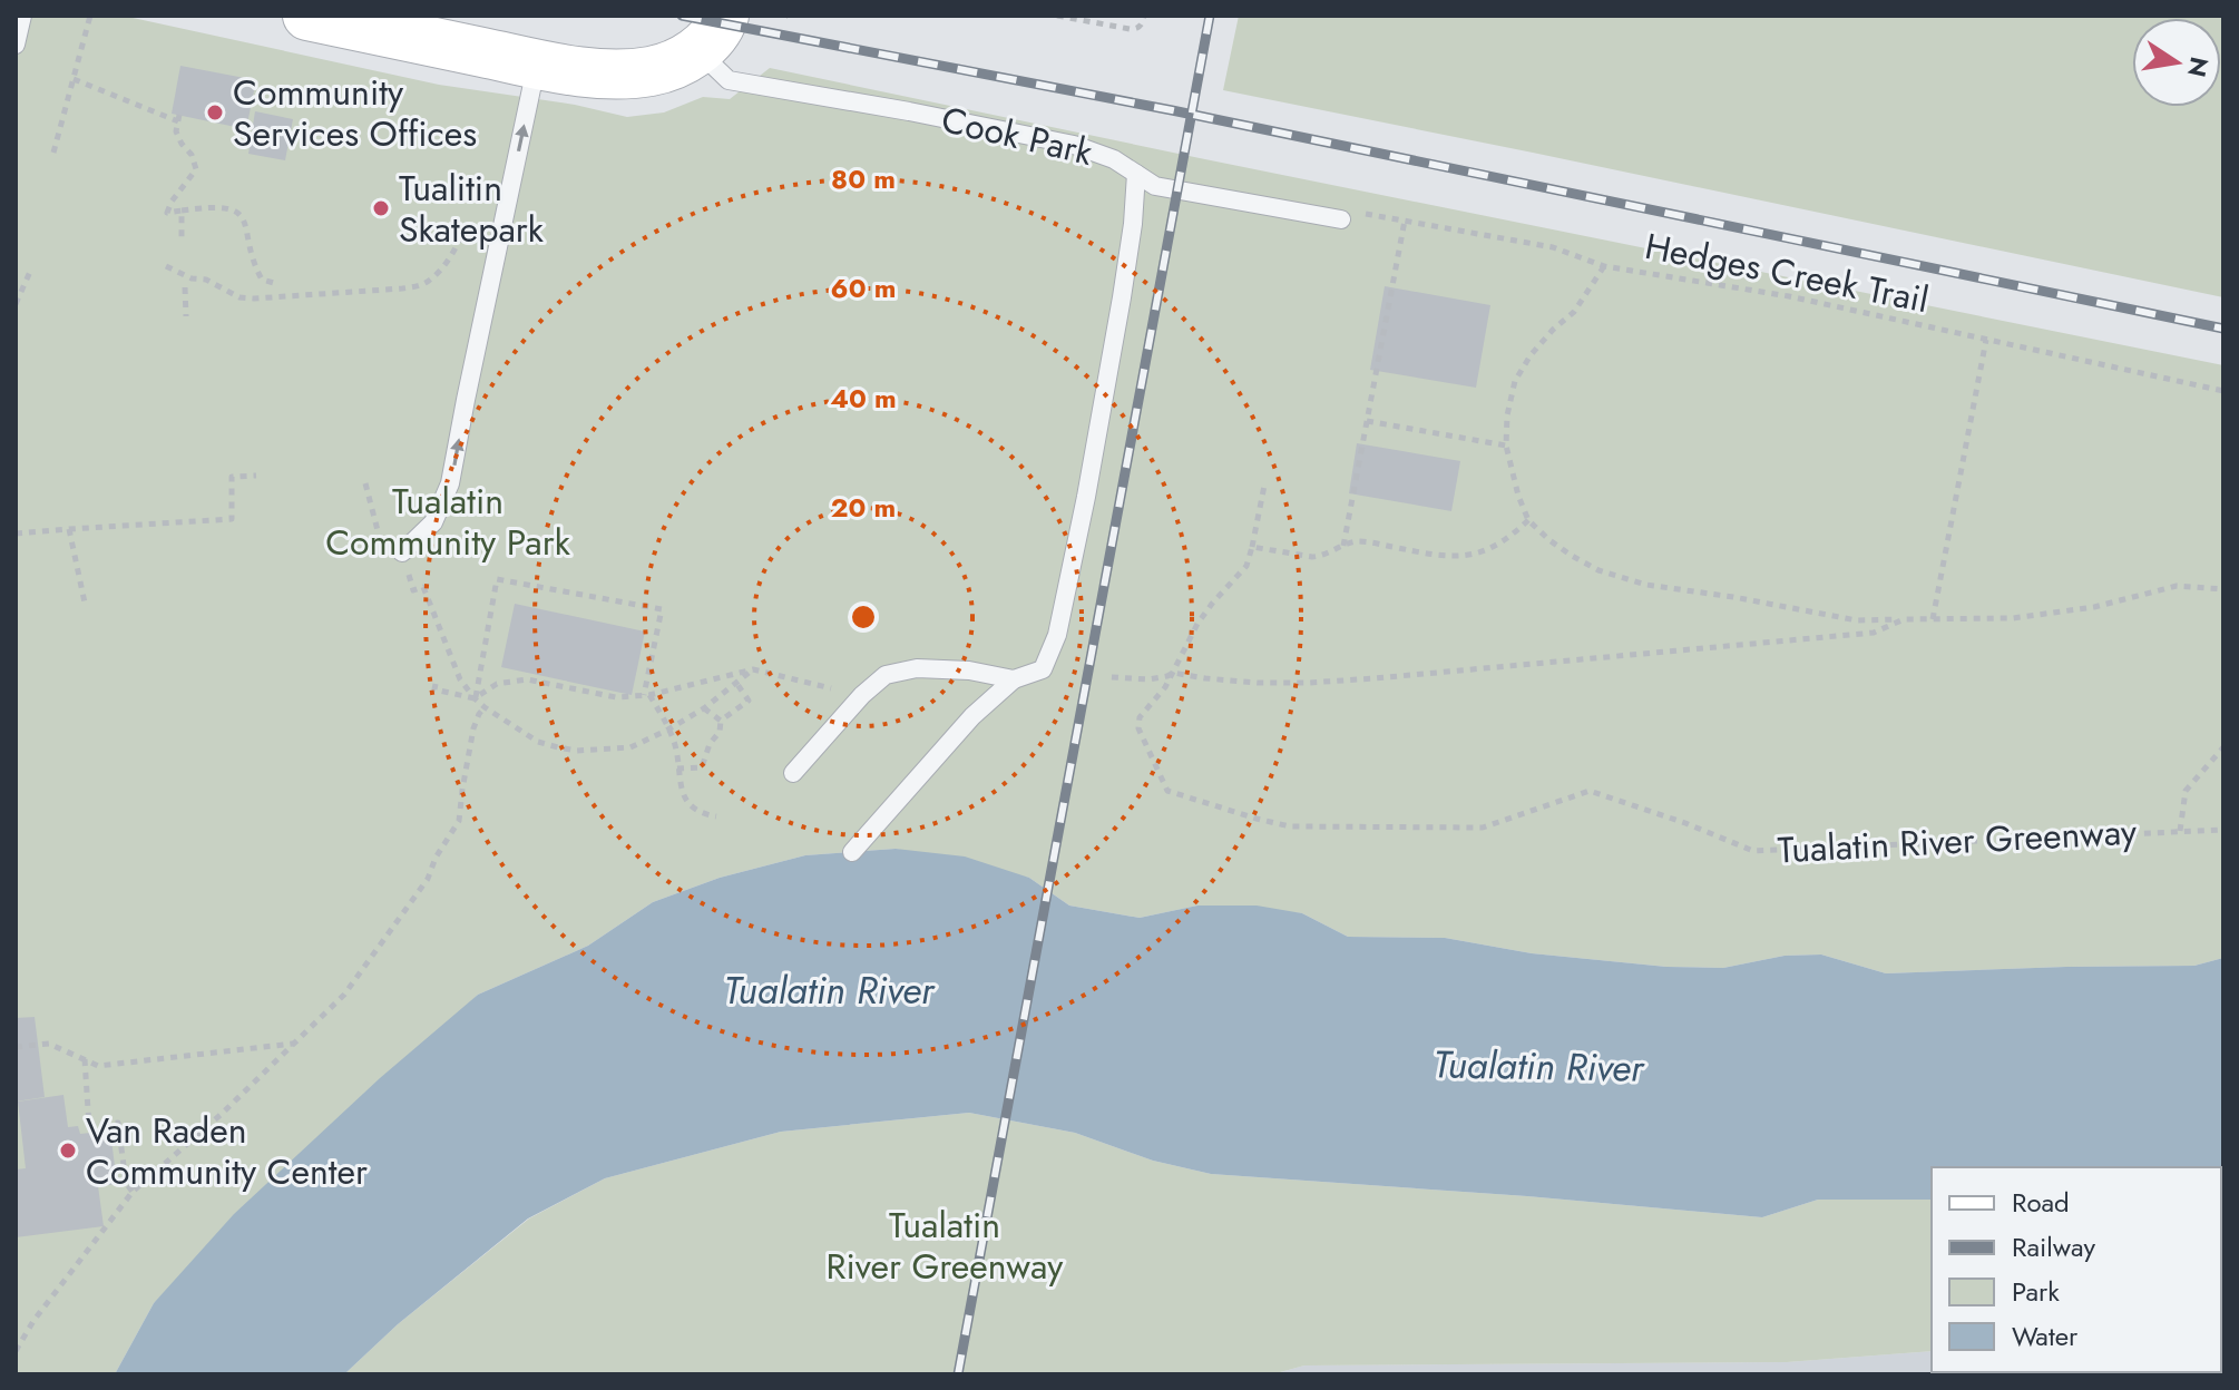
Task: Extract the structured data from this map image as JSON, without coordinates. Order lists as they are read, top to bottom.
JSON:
{
  "streets": {
    "lane": ["Cook Park"],
    "path": ["Hedges Creek Trail", "Tualatin River Greenway"]
  },
  "crossings": [
    ["Cook Park", "Hedges Creek Trail"]
  ],
  "water": ["Tualatin River"],
  "parks": ["Tualatin Community Park", "Tualatin River Greenway"],
  "places": ["Community Services Offices", "Tualitin Skatepark", "Van Raden Community Center"],
  "legend": [
    "Road",
    "Railway",
    "Park",
    "Water"
  ],
  "north": "right",
  "rings": [
    "80 m",
    "60 m",
    "40 m",
    "20 m"
  ]
}
